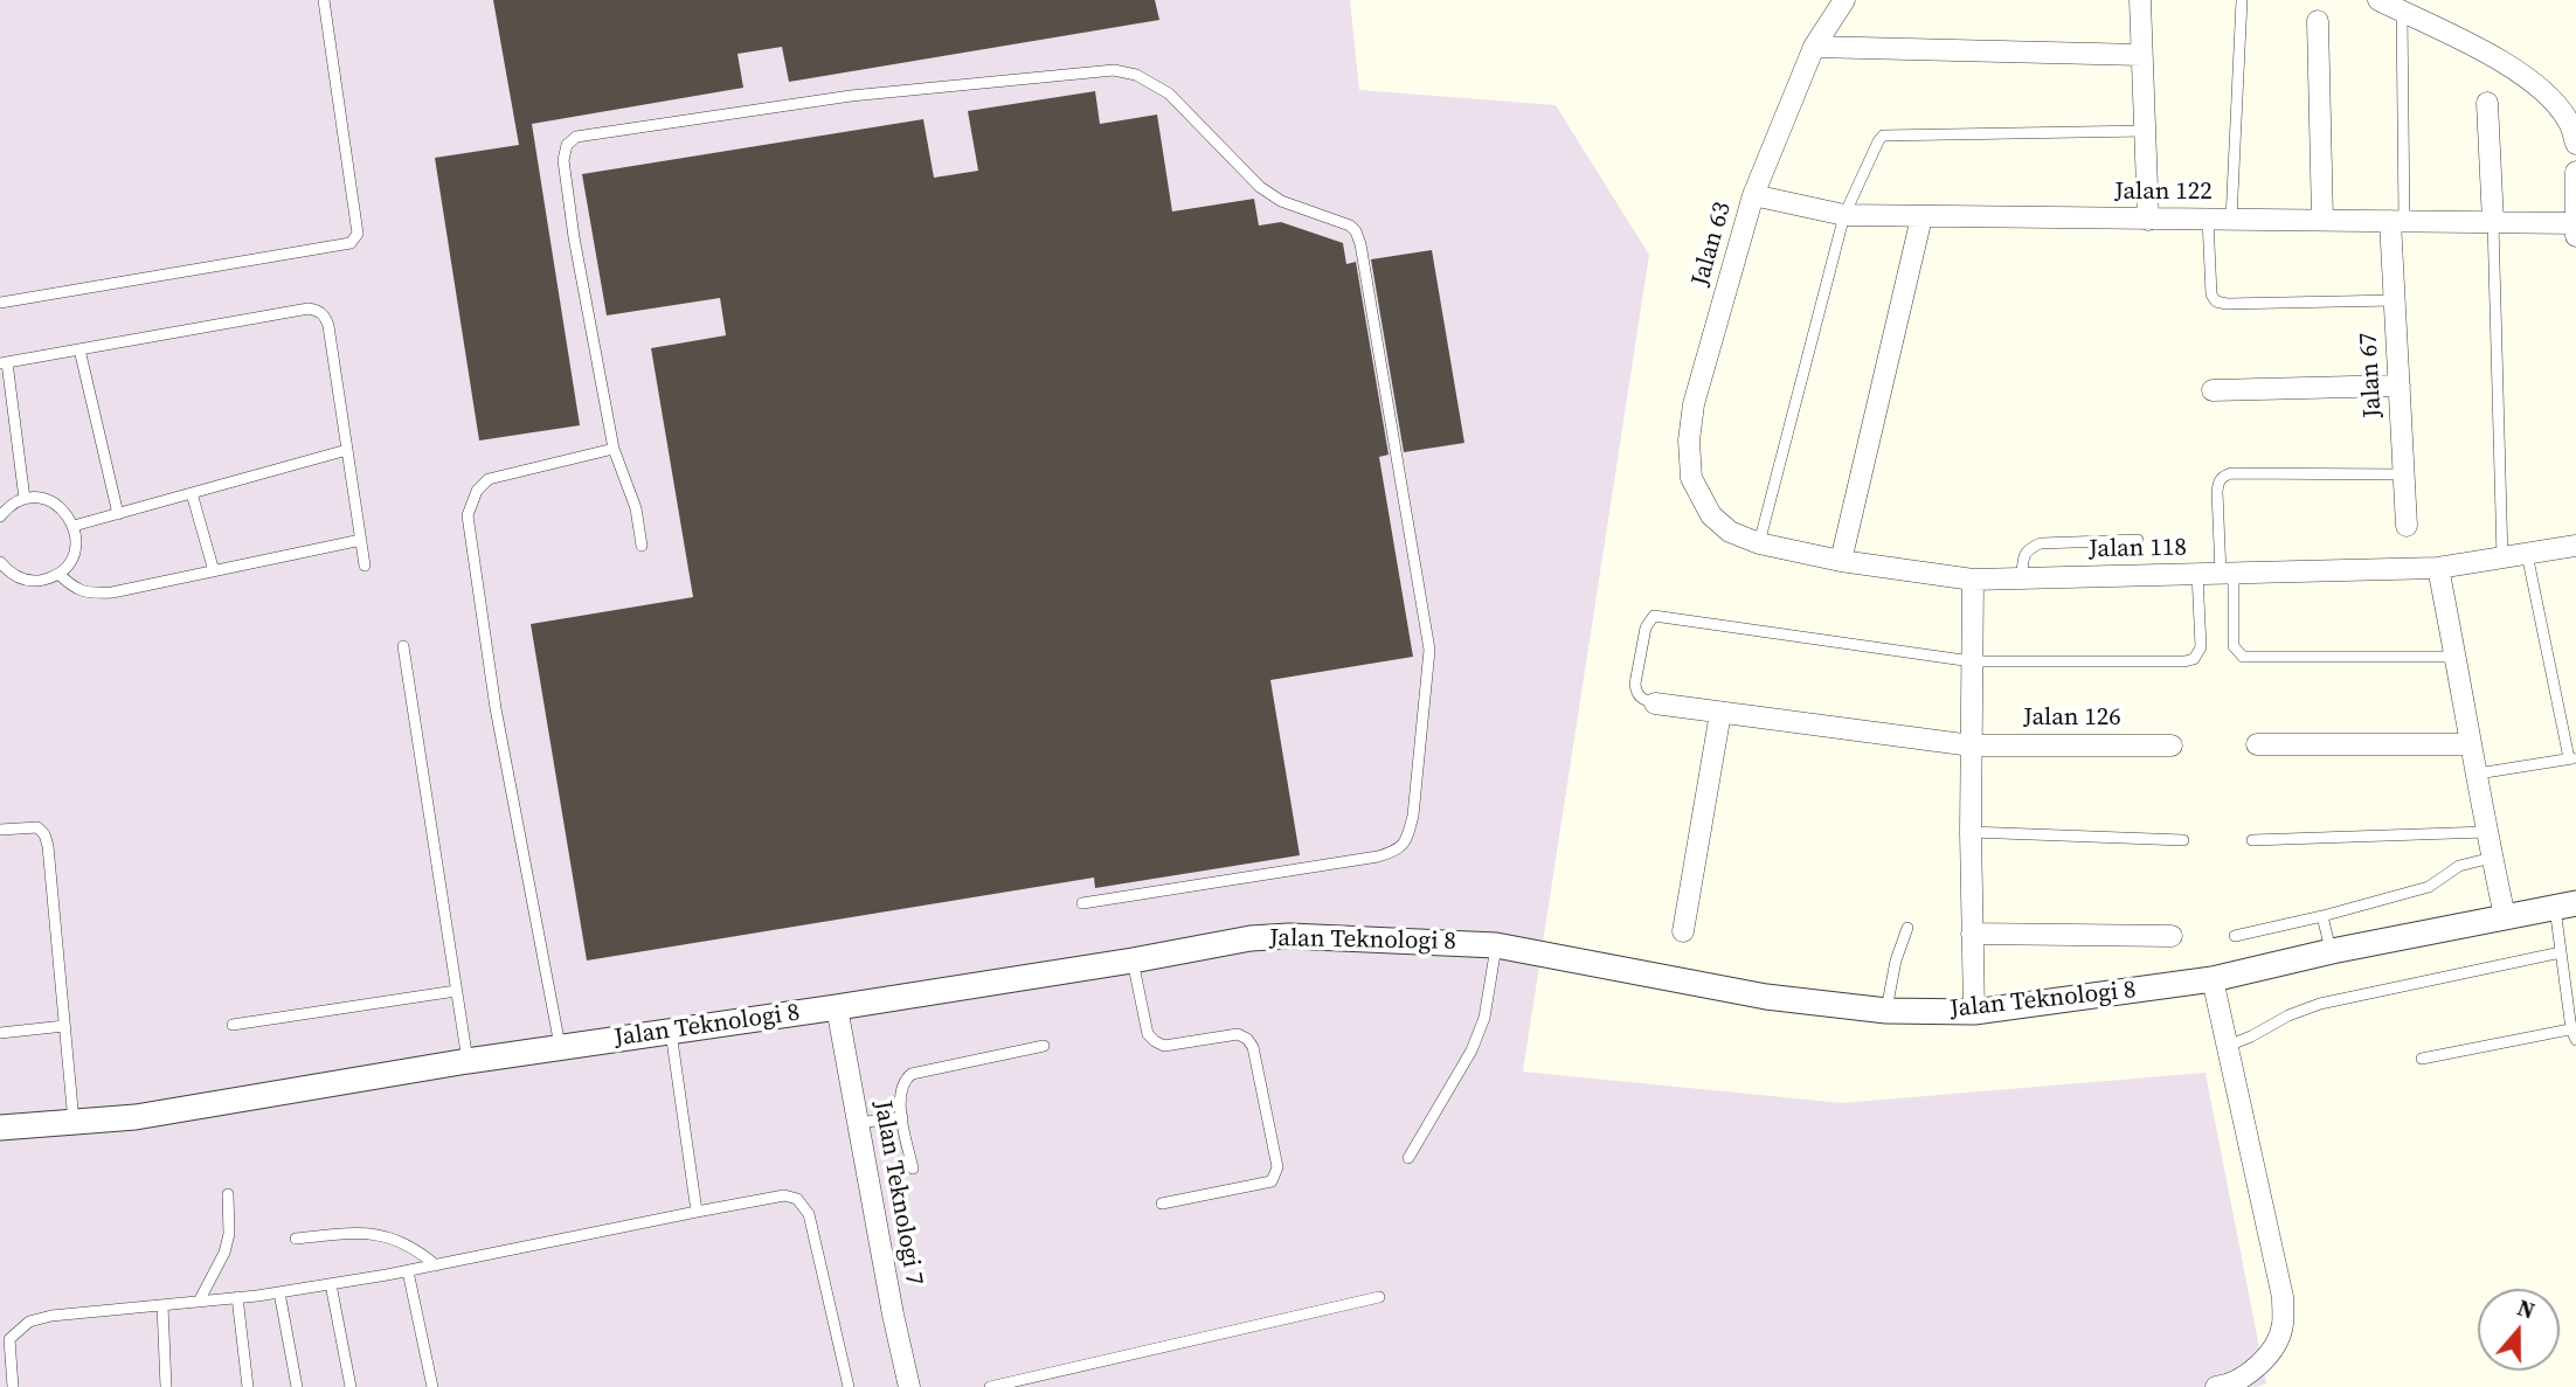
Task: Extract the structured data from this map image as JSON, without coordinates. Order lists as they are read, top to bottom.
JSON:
{
  "streets": {
    "street": [
      "Jalan 122",
      "Jalan 63",
      "Jalan 67",
      "Jalan 118",
      "Jalan 126",
      "Jalan Teknologi 8",
      "Jalan Teknologi 7"
    ]
  },
  "crossings": [
    ["Jalan 122", "Jalan 63"],
    ["Jalan 122", "Jalan 67"],
    ["Jalan 63", "Jalan 118"],
    ["Jalan Teknologi 8", "Jalan Teknologi 7"]
  ],
  "north": "top"
}
